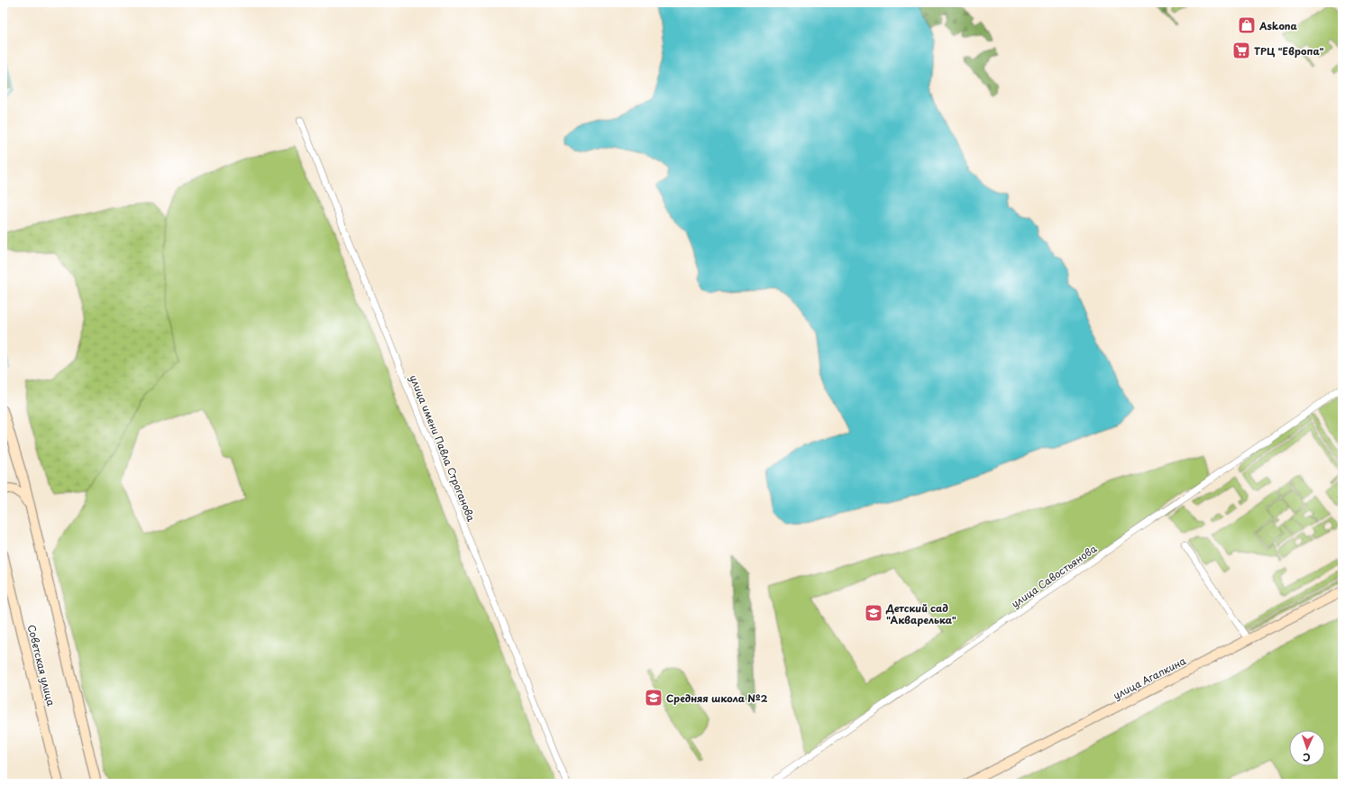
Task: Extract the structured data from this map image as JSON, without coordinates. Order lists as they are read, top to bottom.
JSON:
{
  "streets": {
    "main road": ["Советская улица", "улица Агапкина"],
    "street": ["улица имени Павла Строганова", "улица Савостьянова"]
  },
  "places": {
    "shop": ["Askona"],
    "supermarket": ["ТРЦ \"Европа\""],
    "school or university": ["Детский сад \"Акварелька\"", "Средняя школа №2"]
  },
  "north": "bottom"
}
